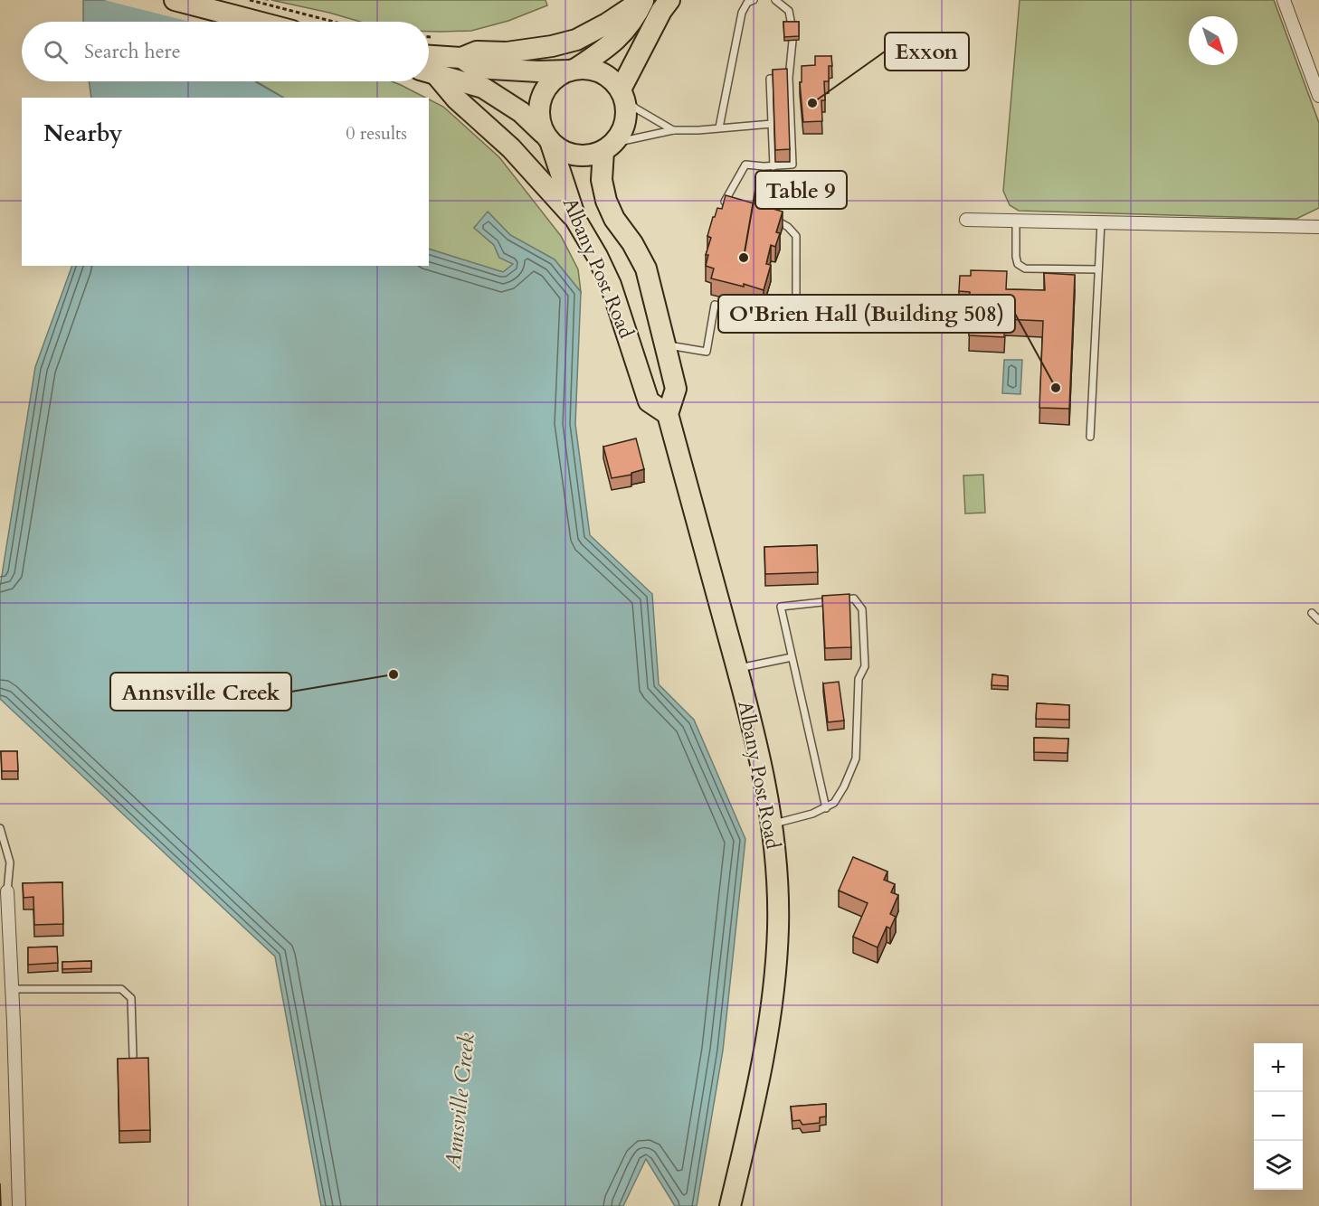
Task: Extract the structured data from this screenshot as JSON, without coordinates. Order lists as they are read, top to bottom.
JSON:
{
  "streets": {
    "highway": ["Albany Post Road"]
  },
  "water": ["Annsville Creek"],
  "places": [
    "Exxon",
    "Table 9",
    "O'Brien Hall (Building 508)",
    "Annsville Creek"
  ],
  "north": "bottom right",
  "page": {
    "search": "Search here",
    "heading": ["Nearby", "0 results"],
    "map_buttons": ["+", "−"]
  }
}
